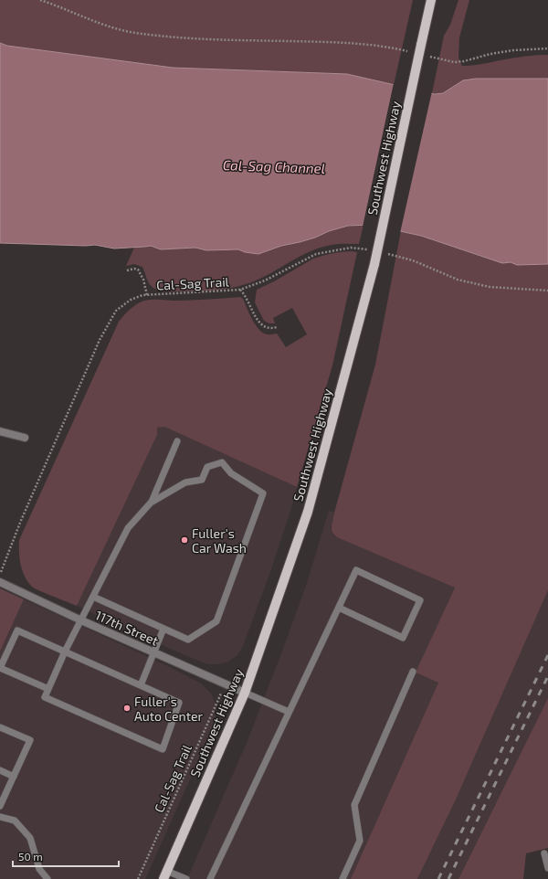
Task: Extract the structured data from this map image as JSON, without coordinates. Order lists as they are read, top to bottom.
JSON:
{
  "streets": {
    "main road": ["Southwest Highway"],
    "street": ["117th Street"],
    "path": ["Cal-Sag Trail"]
  },
  "crossings": [
    ["Southwest Highway", "117th Street"],
    ["Cal-Sag Trail", "117th Street"]
  ],
  "water": ["Cal-Sag Channel"],
  "places": ["Fuller's Car Wash", "Fuller's Auto Center"],
  "scale_bar": "50 m"
}
